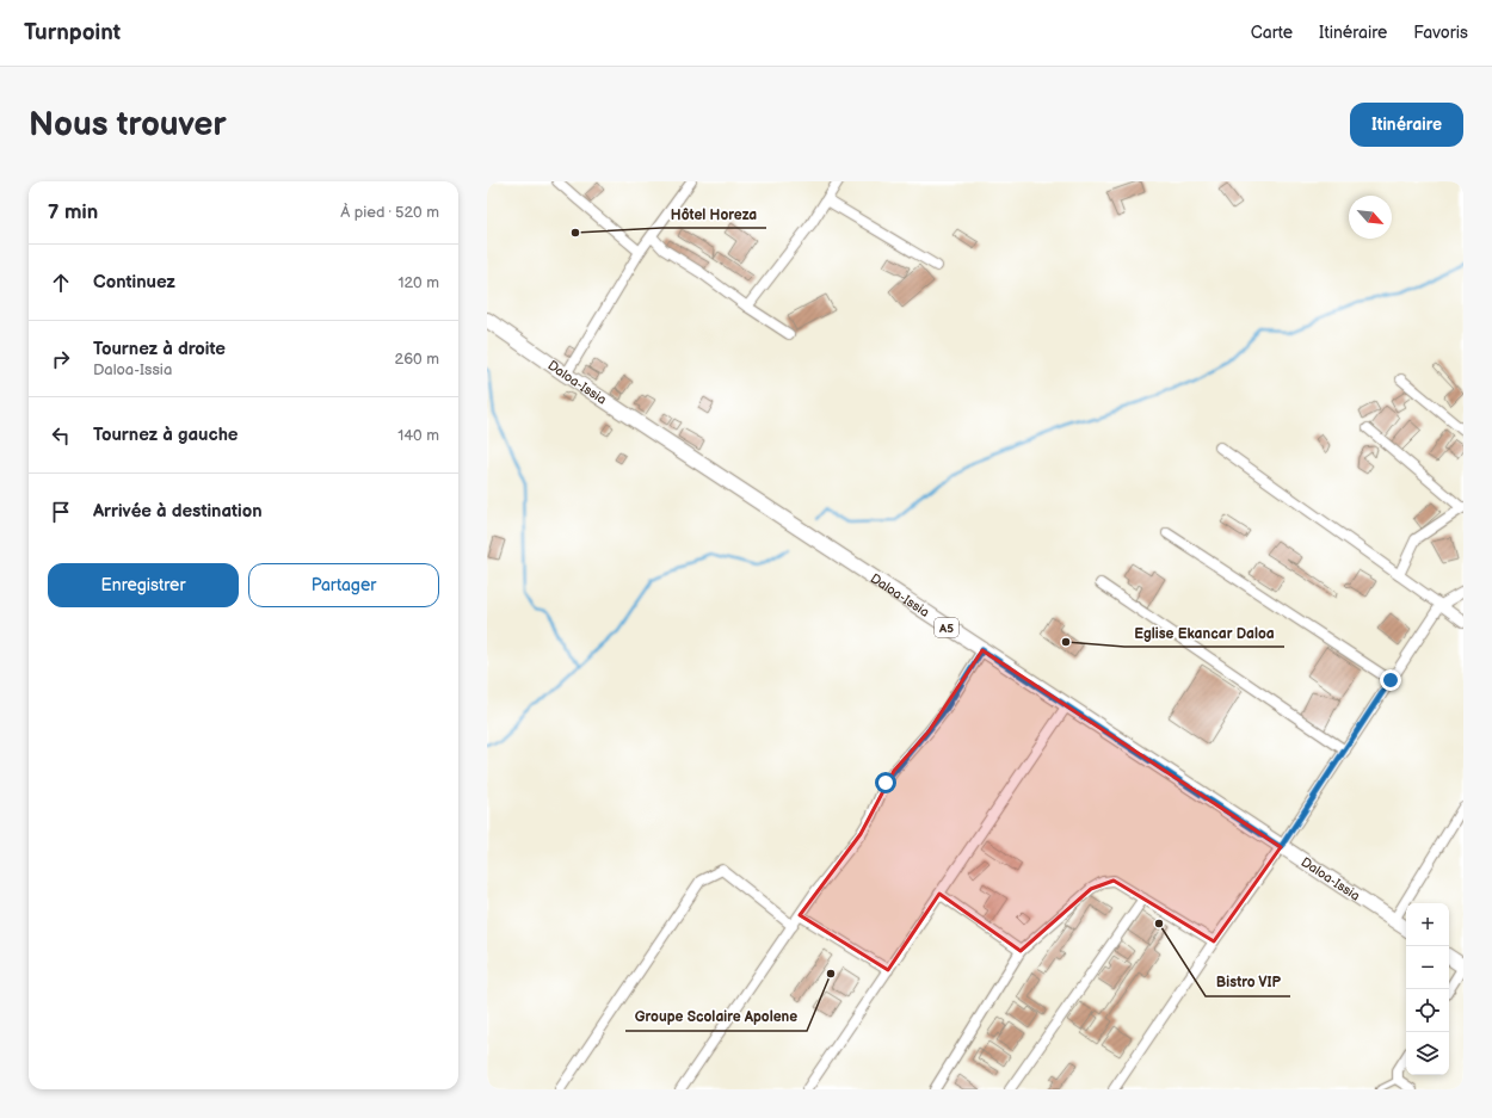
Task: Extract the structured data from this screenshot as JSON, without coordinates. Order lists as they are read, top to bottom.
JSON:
{
  "streets": {
    "main road": ["Daloa-Issia", "A5"]
  },
  "places": [
    "Hôtel Horeza",
    "Eglise Ekancar Daloa",
    "Bistro VIP",
    "Groupe Scolaire Apolene"
  ],
  "north": "bottom right",
  "page": {
    "header": "Turnpoint",
    "nav": ["Carte", "Itinéraire", "Favoris"],
    "buttons": [
      "Itinéraire",
      ["Enregistrer", "Partager"]
    ],
    "title": "Nous trouver",
    "heading": ["7 min", "À pied · 520 m"],
    "list": [
      ["Continuez", "120 m"],
      ["Tournez à droite", "Daloa-Issia", "260 m"],
      ["Tournez à gauche", "140 m"],
      "Arrivée à destination"
    ],
    "map_buttons": ["+", "−"]
  }
}
